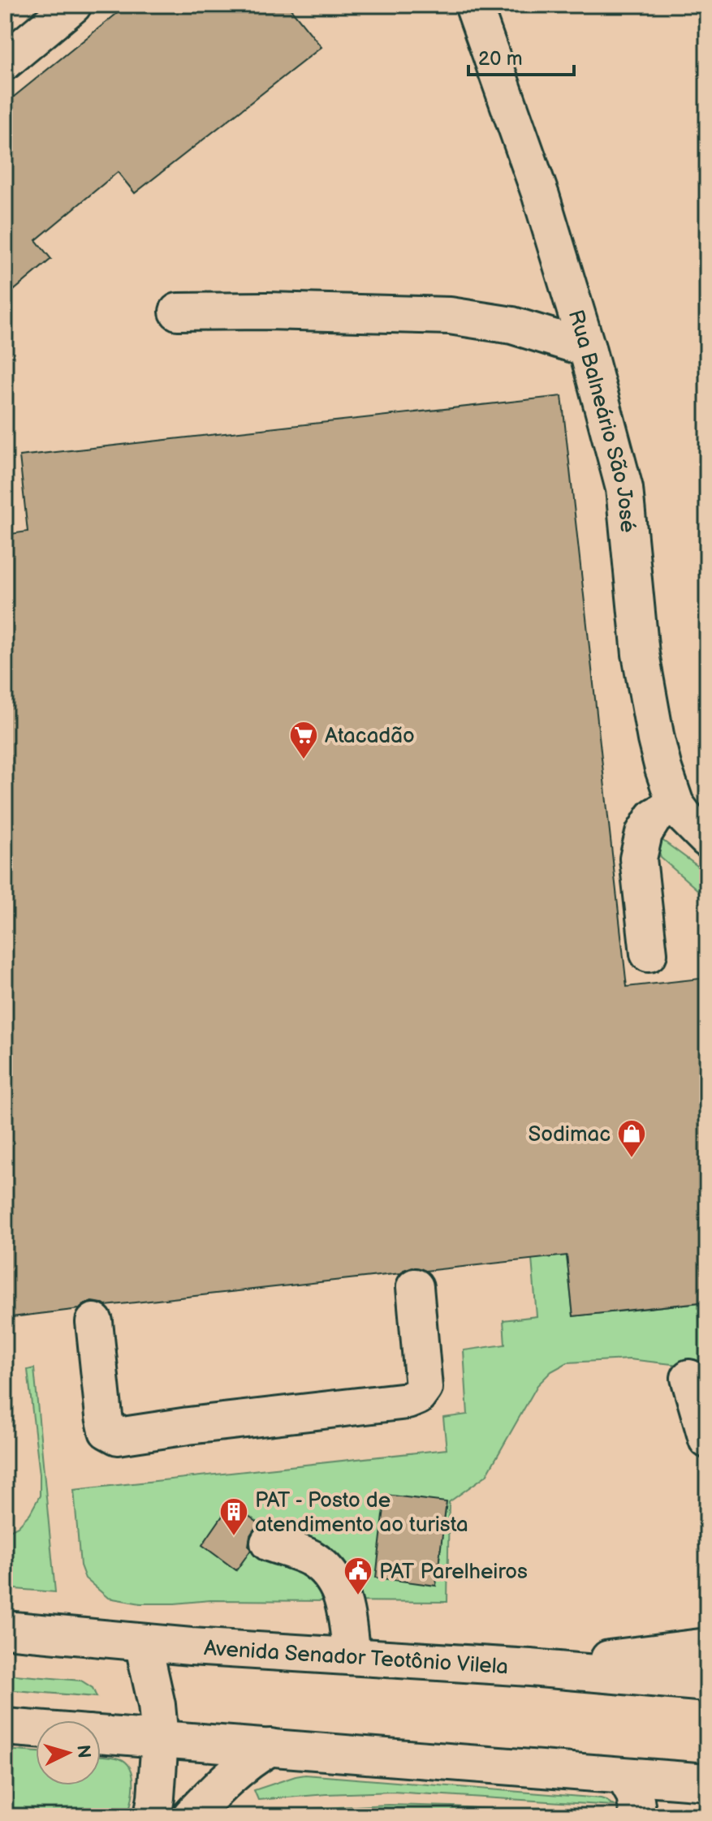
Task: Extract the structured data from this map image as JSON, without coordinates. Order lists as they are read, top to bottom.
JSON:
{
  "streets": {
    "main road": ["Rua Balneário São José", "Avenida Senador Teotônio Vilela"]
  },
  "places": {
    "supermarket": ["Atacadão"],
    "shop": ["Sodimac"],
    "building": ["PAT - Posto de atendimento ao turista"],
    "public building": ["PAT Parelheiros"]
  },
  "scale_bar": "20 m",
  "north": "right"
}
